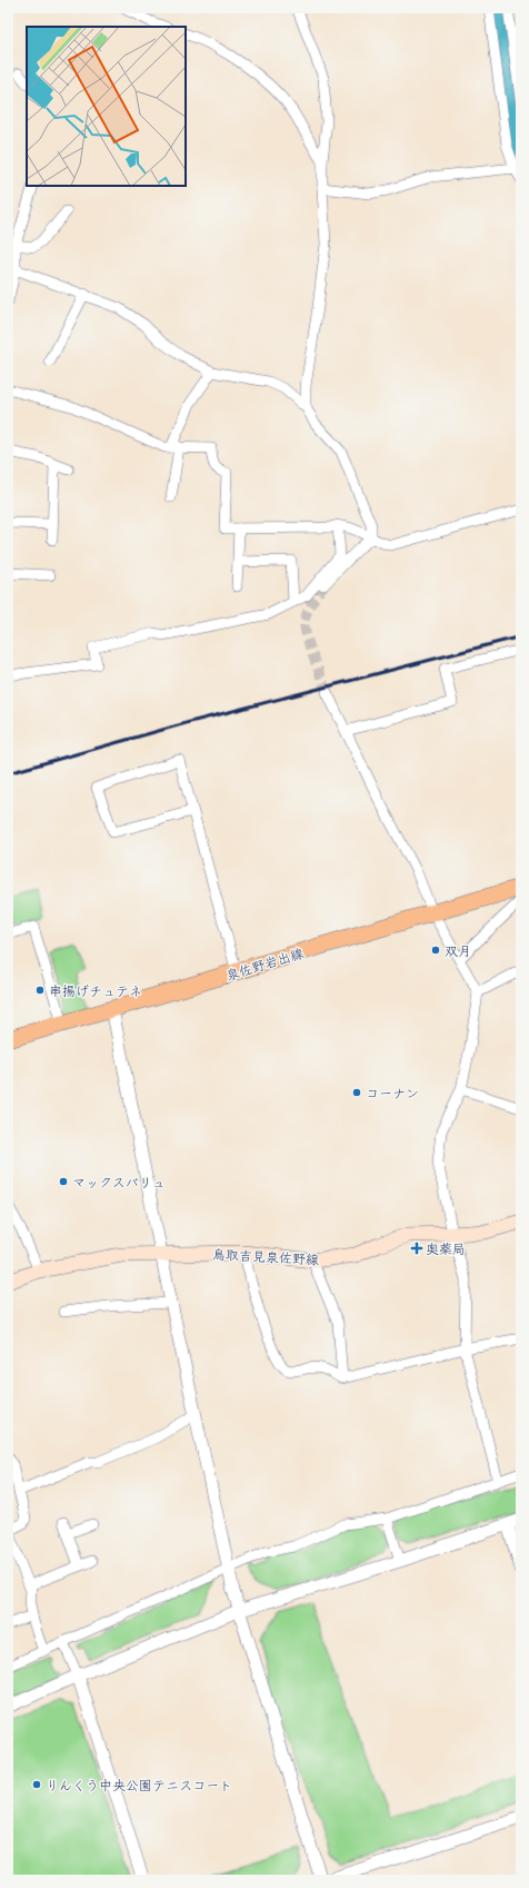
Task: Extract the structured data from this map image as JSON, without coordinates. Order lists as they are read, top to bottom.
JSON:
{
  "streets": {
    "main road": ["泉佐野岩出線", "鳥取吉見泉佐野線"]
  },
  "places": {
    "other": [
      "双月",
      "串揚げチュテネ",
      "コーナン",
      "マックスバリュ",
      "りんくう中央公園テニスコート"
    ],
    "health": ["奥薬局"]
  }
}
